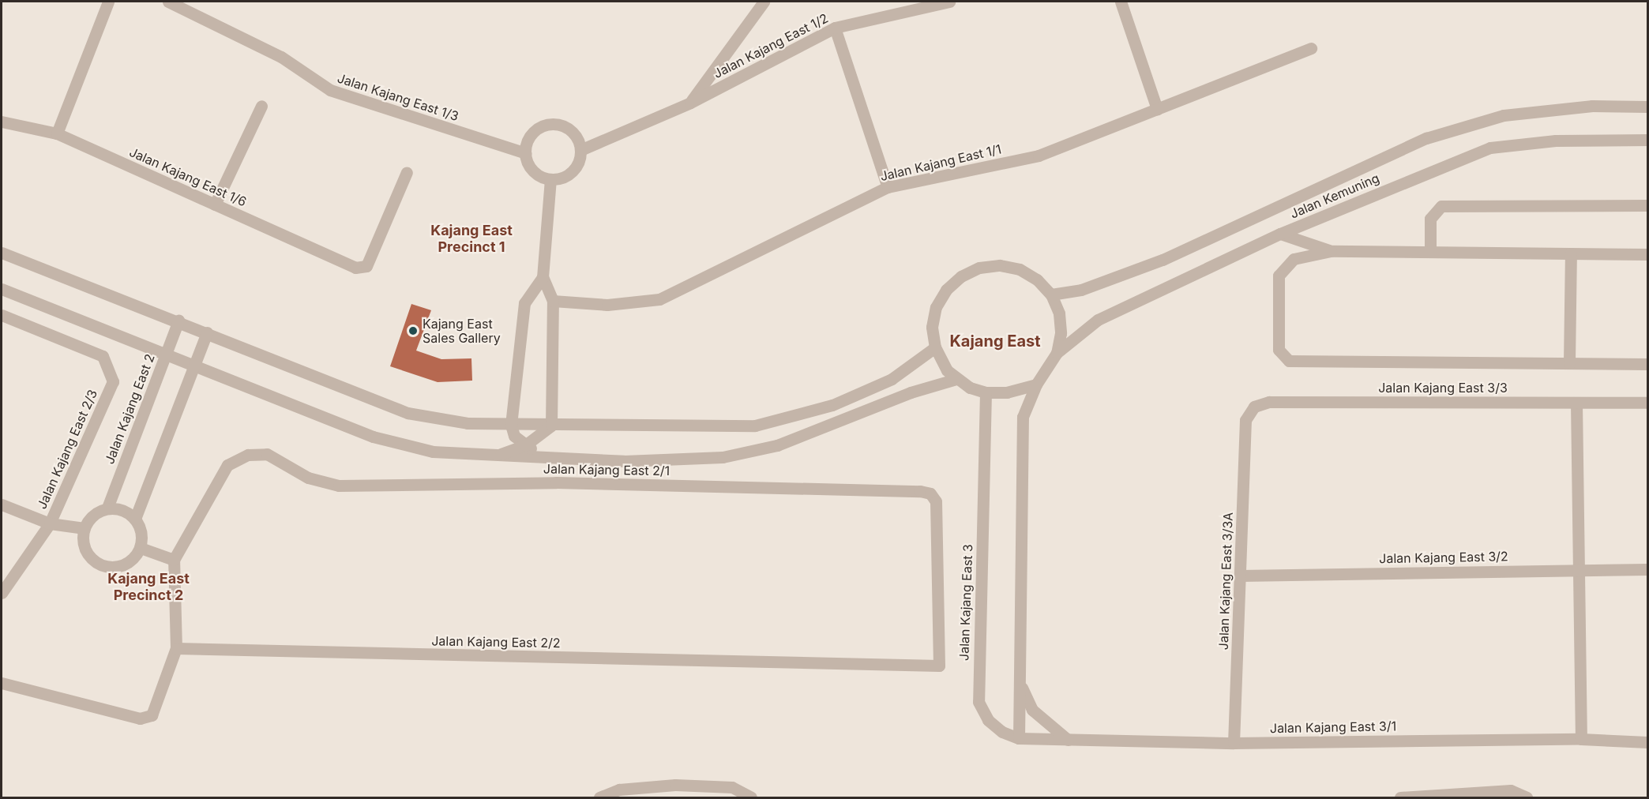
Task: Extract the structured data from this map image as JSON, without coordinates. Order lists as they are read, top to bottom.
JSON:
{
  "streets": {
    "street": [
      "Jalan Kajang East 1/2",
      "Jalan Kajang East 1/3",
      "Jalan Kajang East 1/1",
      "Jalan Kajang East 1/6",
      "Jalan Kemuning",
      "Jalan Kajang East 3/3",
      "Jalan Kajang East 2",
      "Jalan Kajang East 2/3",
      "Jalan Kajang East 2/1",
      "Jalan Kajang East 3/2",
      "Jalan Kajang East 3/3A",
      "Jalan Kajang East 3",
      "Jalan Kajang East 2/2",
      "Jalan Kajang East 3/1"
    ]
  },
  "crossings": [
    ["Jalan Kajang East 1/2", "Jalan Kajang East 1/3"],
    ["Jalan Kemuning", "Jalan Kajang East 3"],
    ["Jalan Kajang East 3/3", "Jalan Kajang East 3/3A"],
    ["Jalan Kajang East 2/1", "Jalan Kajang East 2/2"],
    ["Jalan Kajang East 3/2", "Jalan Kajang East 3/3A"],
    ["Jalan Kajang East 3/3A", "Jalan Kajang East 3/1"],
    ["Jalan Kajang East 3", "Jalan Kajang East 3/1"]
  ],
  "districts": ["Kajang East Precinct 1", "Kajang East", "Kajang East Precinct 2"],
  "places": ["Kajang East Sales Gallery"]
}
